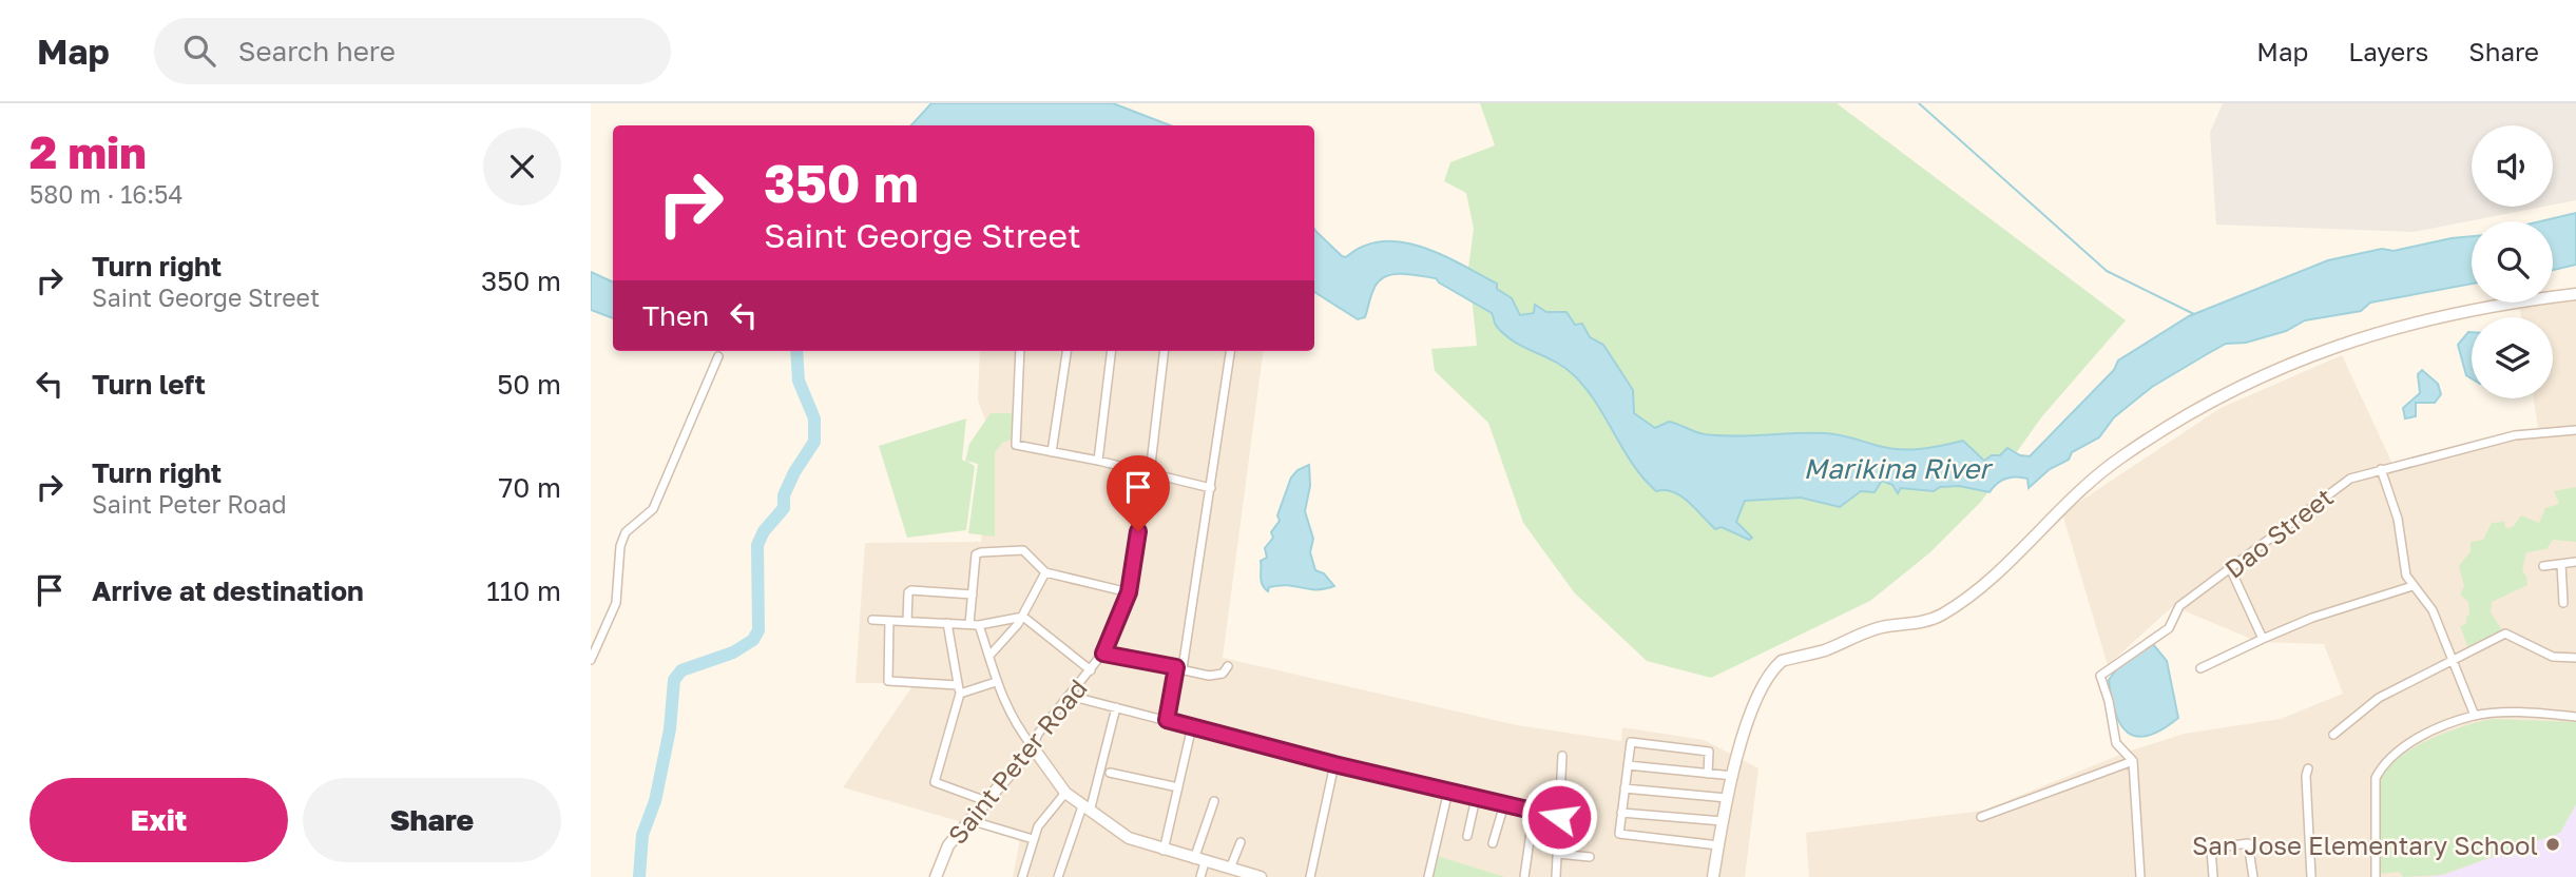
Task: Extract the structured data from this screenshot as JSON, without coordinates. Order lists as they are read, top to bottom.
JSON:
{
  "streets": {
    "street": ["Dao Street", "Saint Peter Road"]
  },
  "water": ["Marikina River"],
  "places": ["San Jose Elementary School"],
  "page": {
    "header": "Map",
    "search": "Search here",
    "nav": ["Map", "Layers", "Share"],
    "heading": ["2 min", "580 m · 16:54"],
    "turn": ["350 m", "Saint George Street"],
    "list": [
      {
        "name": "Turn right",
        "note": "Saint George Street",
        "value": "350 m"
      },
      {
        "name": "Turn left",
        "value": "50 m"
      },
      {
        "name": "Turn right",
        "note": "Saint Peter Road",
        "value": "70 m"
      },
      {
        "name": "Arrive at destination",
        "value": "110 m"
      }
    ],
    "then": "Then",
    "buttons": ["Exit", "Share"]
  }
}
